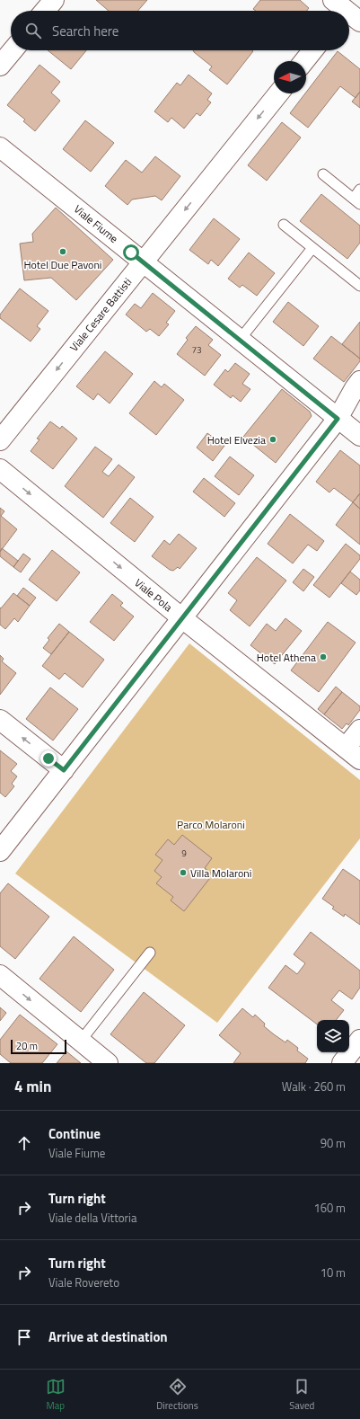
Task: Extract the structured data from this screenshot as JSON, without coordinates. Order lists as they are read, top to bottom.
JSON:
{
  "streets": {
    "street": ["Viale Fiume", "Viale Cesare Battisti", "Viale Pola"]
  },
  "crossings": [
    ["Viale Fiume", "Viale Cesare Battisti"]
  ],
  "one_way": ["Viale Cesare Battisti", "Viale Pola"],
  "parks": ["Parco Molaroni"],
  "places": [
    "Hotel Due Pavoni",
    "Hotel Elvezia",
    "Hotel Athena",
    "Villa Molaroni"
  ],
  "house_numbers": ["73", "9"],
  "scale_bar": "20 m",
  "north": "left",
  "page": {
    "search": "Search here",
    "scale": "20 m",
    "heading": ["4 min", "Walk · 260 m"],
    "list": [
      ["Continue", "Viale Fiume", "90 m"],
      ["Turn right", "Viale della Vittoria", "160 m"],
      ["Turn right", "Viale Rovereto", "10 m"],
      "Arrive at destination"
    ],
    "nav": ["Map", "Directions", "Saved"]
  }
}
